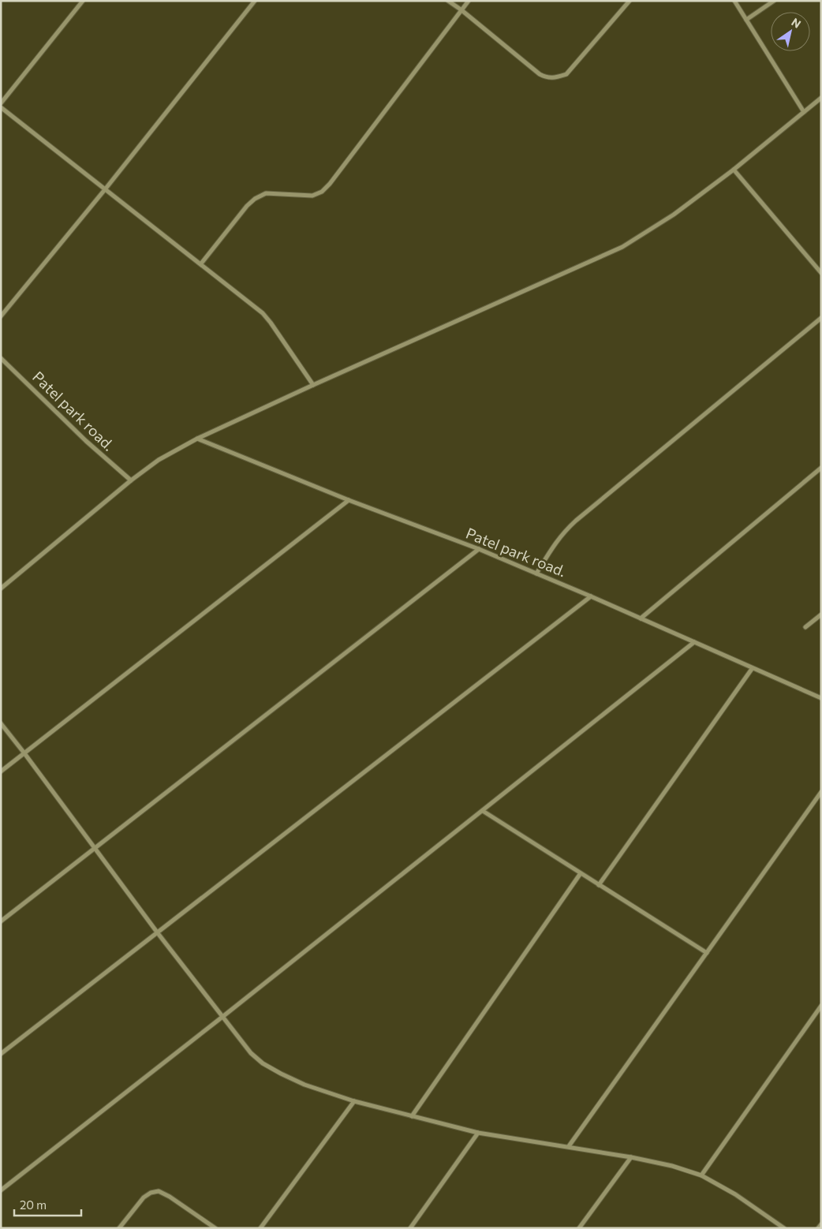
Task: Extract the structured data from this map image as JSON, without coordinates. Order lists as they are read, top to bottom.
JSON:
{
  "streets": {
    "street": ["Patel park road."]
  },
  "scale_bar": "20 m",
  "north": "top right"
}
